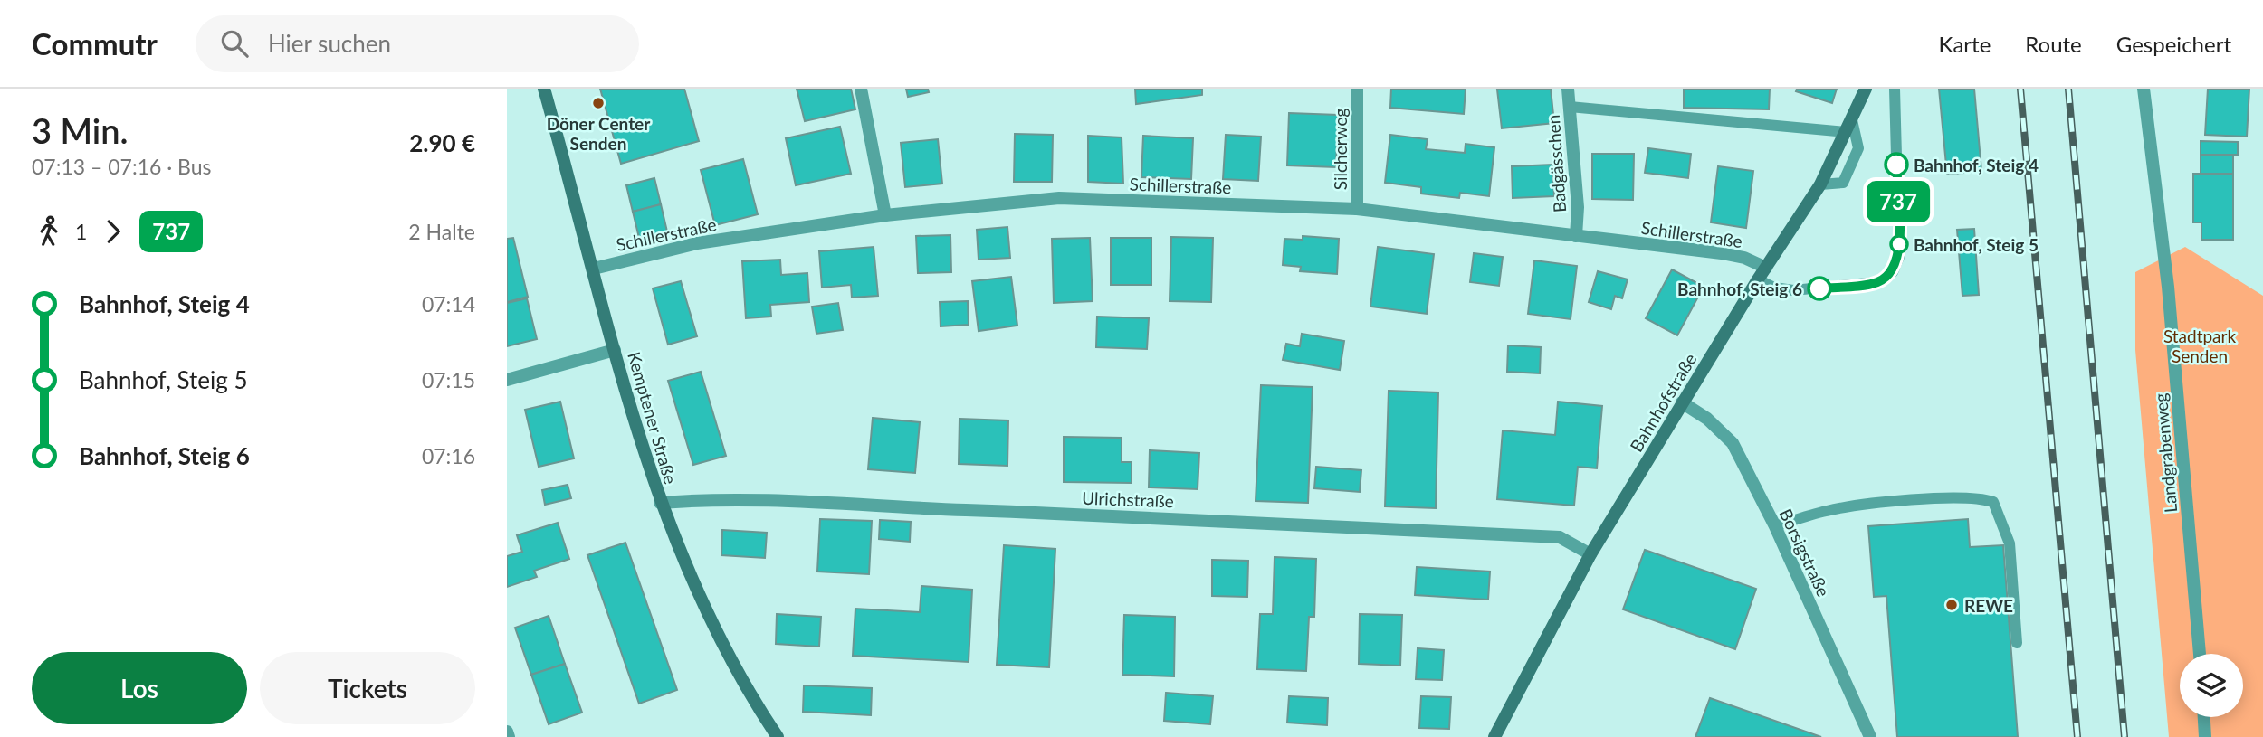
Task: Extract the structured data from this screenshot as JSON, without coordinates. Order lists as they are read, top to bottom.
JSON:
{
  "streets": {
    "street": [
      "Silcherweg",
      "Badgässchen",
      "Schillerstraße",
      "Bahnhofstraße",
      "Kemptener Straße",
      "Landgrabenweg",
      "Ulrichstraße",
      "Borsigstraße"
    ]
  },
  "crossings": [
    ["Silcherweg", "Schillerstraße"],
    ["Badgässchen", "Schillerstraße"],
    ["Schillerstraße", "Bahnhofstraße"],
    ["Schillerstraße", "Kemptener Straße"],
    ["Bahnhofstraße", "Ulrichstraße"],
    ["Bahnhofstraße", "Borsigstraße"],
    ["Kemptener Straße", "Ulrichstraße"]
  ],
  "parks": ["Stadtpark Senden"],
  "places": [
    "Döner Center Senden",
    "Bahnhof, Steig 4",
    "Bahnhof, Steig 5",
    "Bahnhof, Steig 6",
    "REWE"
  ],
  "lines": ["bus line 737"],
  "page": {
    "header": "Commutr",
    "search": "Hier suchen",
    "nav": ["Karte", "Route", "Gespeichert"],
    "heading": ["3 Min.", "07:13 – 07:16 · Bus", "2.90 €"],
    "on_map": "737",
    "legs": ["1", "737", "2 Halte"],
    "list": [
      {
        "name": "Bahnhof, Steig 4",
        "value": "07:14"
      },
      {
        "name": "Bahnhof, Steig 5",
        "value": "07:15"
      },
      {
        "name": "Bahnhof, Steig 6",
        "value": "07:16"
      }
    ],
    "buttons": ["Los", "Tickets"]
  }
}
